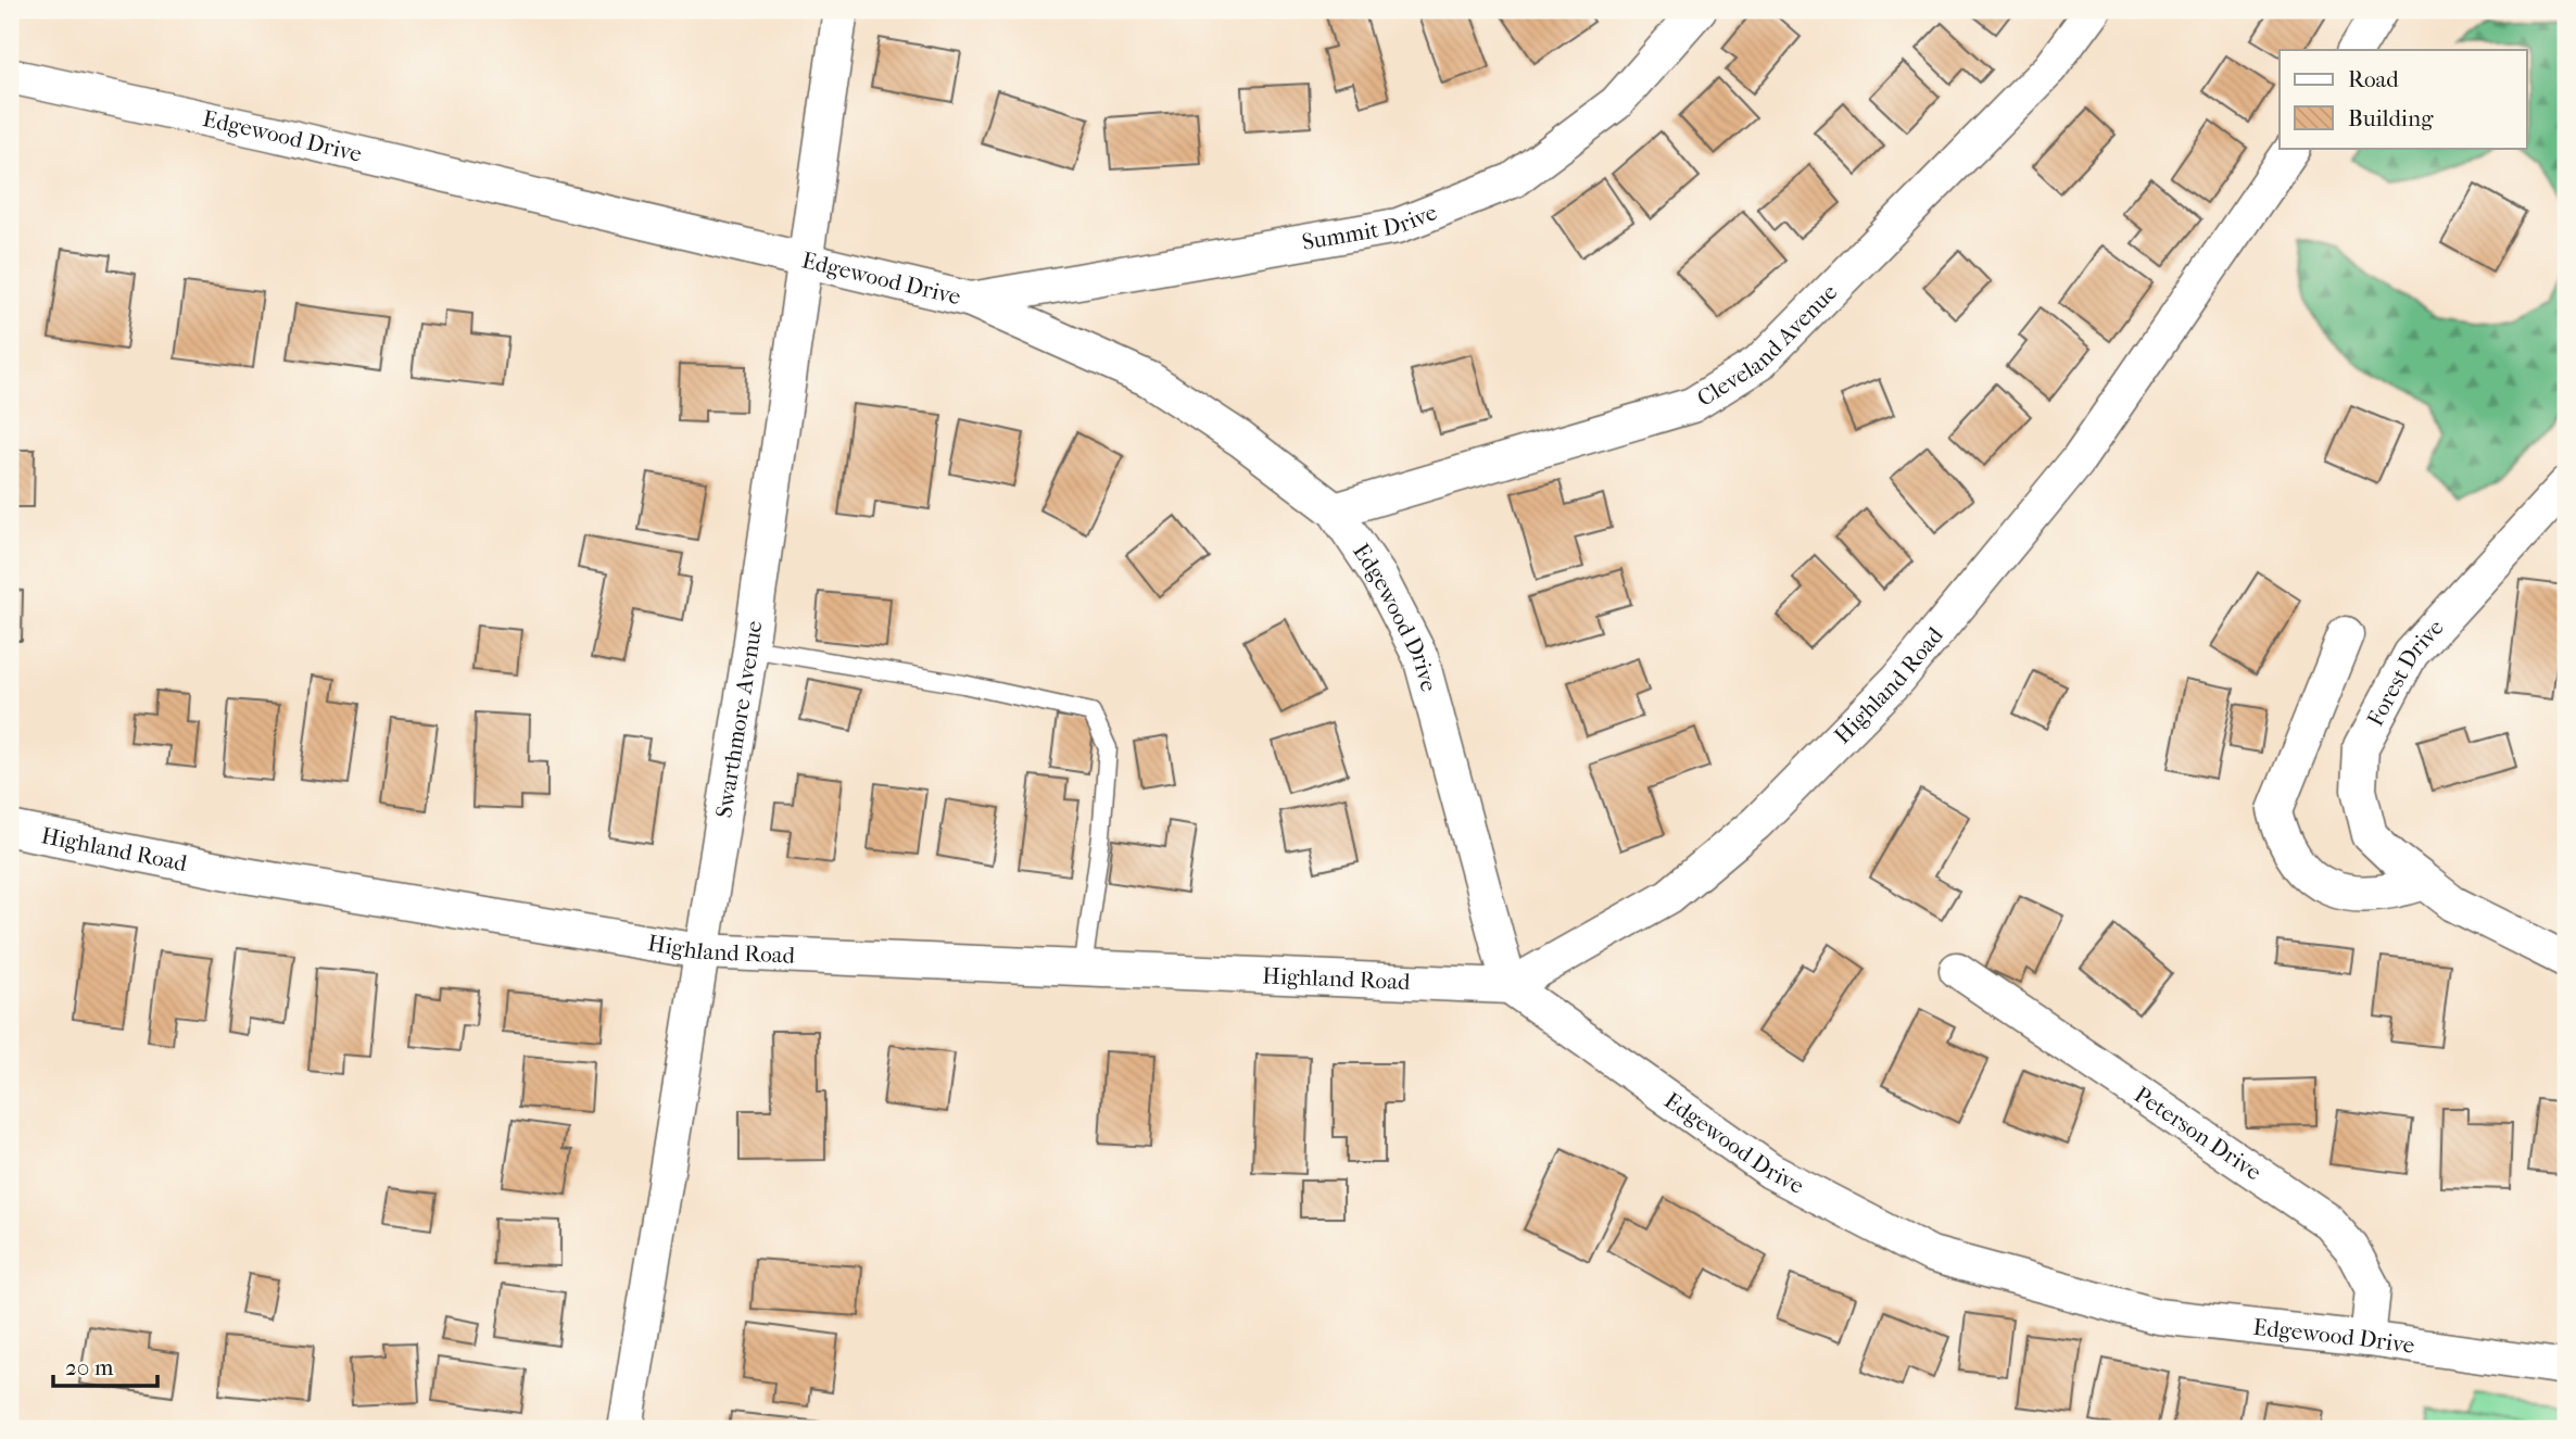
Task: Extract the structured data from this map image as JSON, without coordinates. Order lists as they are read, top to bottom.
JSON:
{
  "streets": {
    "street": [
      "Edgewood Drive",
      "Summit Drive",
      "Cleveland Avenue",
      "Forest Drive",
      "Highland Road",
      "Swarthmore Avenue",
      "Peterson Drive"
    ]
  },
  "crossings": [
    ["Edgewood Drive", "Summit Drive"],
    ["Edgewood Drive", "Cleveland Avenue"],
    ["Edgewood Drive", "Highland Road"],
    ["Edgewood Drive", "Swarthmore Avenue"],
    ["Edgewood Drive", "Peterson Drive"],
    ["Highland Road", "Swarthmore Avenue"]
  ],
  "legend": ["Road", "Building"],
  "scale_bar": "20 m"
}
